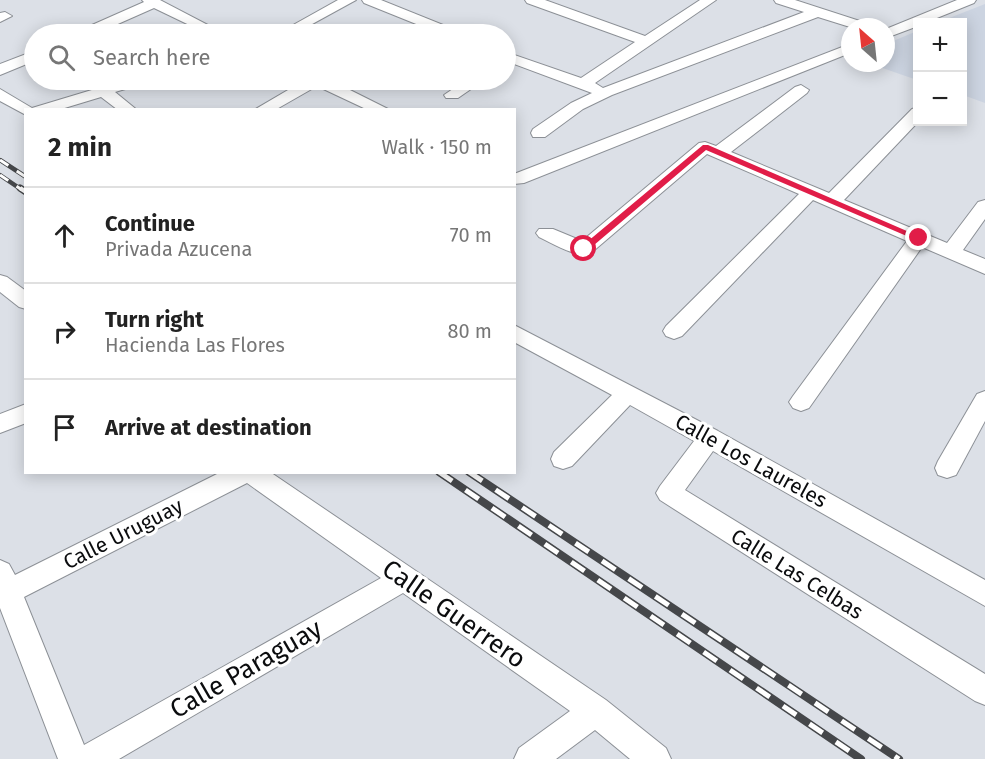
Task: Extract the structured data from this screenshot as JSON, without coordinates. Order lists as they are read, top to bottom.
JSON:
{
  "streets": {
    "street": [
      "Calle Los Laureles",
      "Calle Uruguay",
      "Calle Las Celbas",
      "Calle Guerrero",
      "Calle Paraguay"
    ]
  },
  "crossings": [
    ["Calle Los Laureles", "Calle Las Celbas"],
    ["Calle Guerrero", "Calle Paraguay"]
  ],
  "north": "top left",
  "page": {
    "map_buttons": ["+", "−"],
    "search": "Search here",
    "heading": ["2 min", "Walk · 150 m"],
    "list": [
      ["Continue", "Privada Azucena", "70 m"],
      ["Turn right", "Hacienda Las Flores", "80 m"],
      "Arrive at destination"
    ]
  }
}
